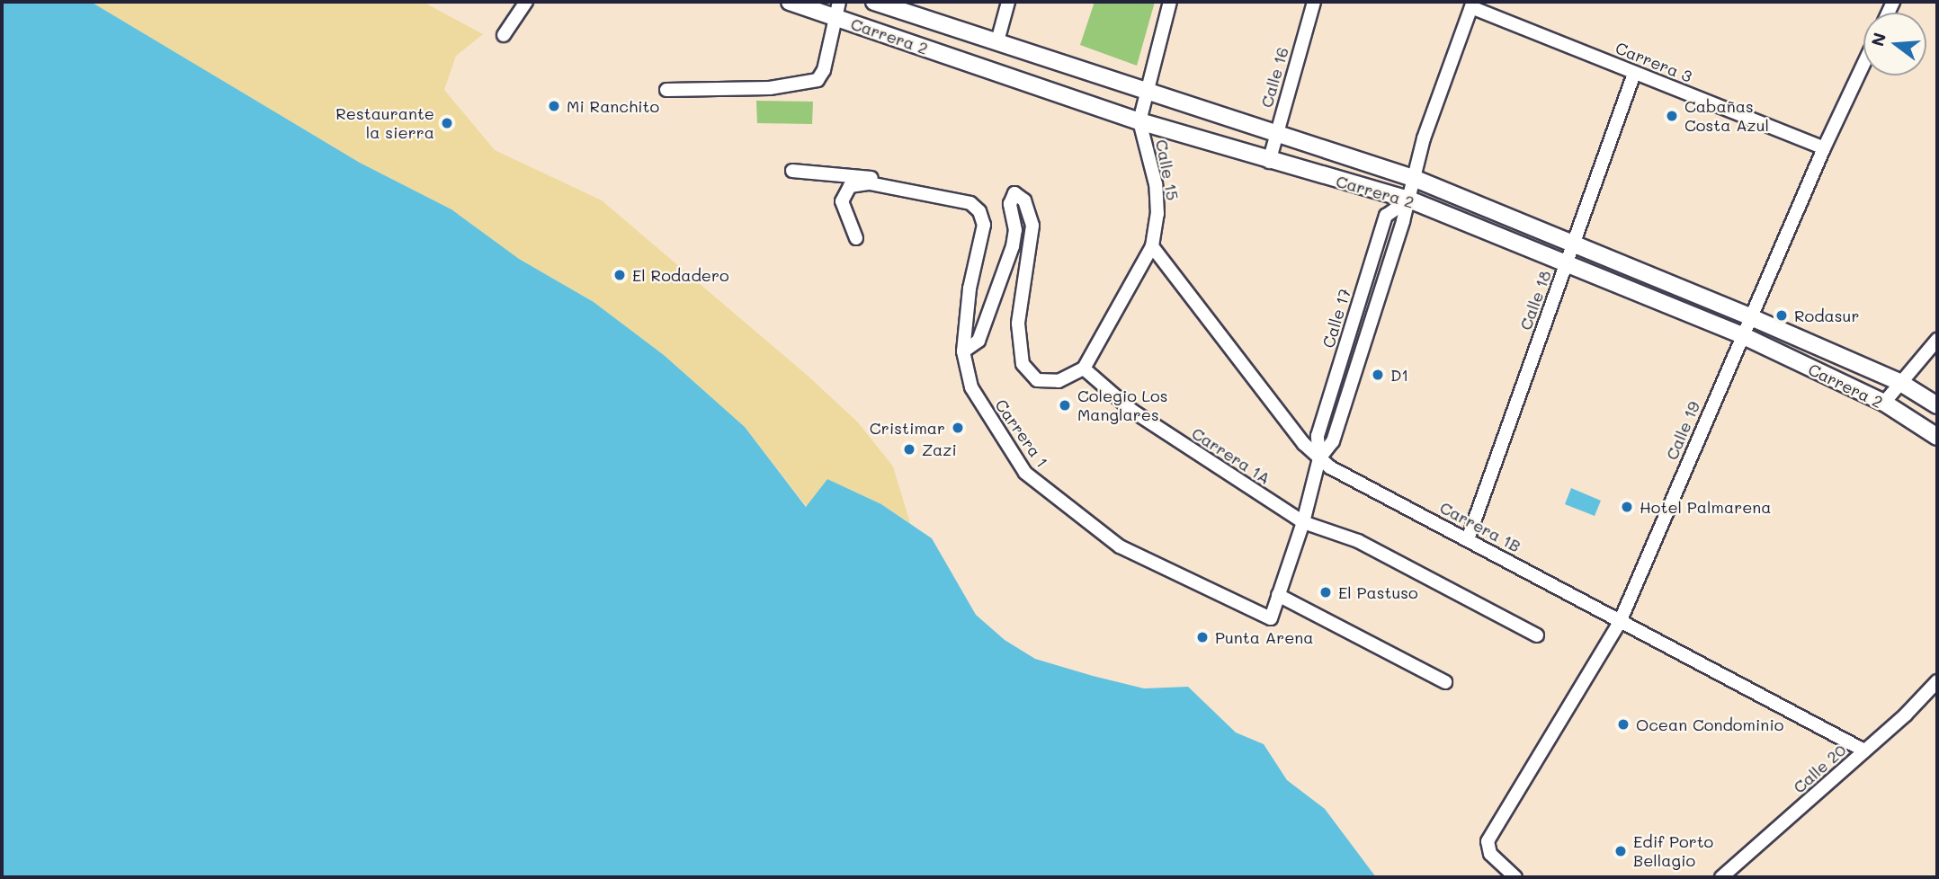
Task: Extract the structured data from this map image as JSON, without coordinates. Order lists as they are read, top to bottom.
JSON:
{
  "streets": {
    "street": [
      "Carrera 2",
      "Carrera 3",
      "Calle 16",
      "Calle 15",
      "Calle 18",
      "Calle 17",
      "Calle 19",
      "Carrera 1",
      "Carrera 1A",
      "Carrera 1B",
      "Calle 20"
    ]
  },
  "crossings": [
    ["Carrera 2", "Calle 16"],
    ["Carrera 2", "Calle 15"],
    ["Carrera 2", "Calle 18"],
    ["Carrera 2", "Calle 17"],
    ["Carrera 2", "Calle 19"],
    ["Carrera 3", "Calle 18"],
    ["Carrera 3", "Calle 17"],
    ["Carrera 3", "Calle 19"],
    ["Calle 15", "Carrera 1A"],
    ["Calle 15", "Carrera 1B"],
    ["Calle 18", "Carrera 1B"],
    ["Calle 17", "Carrera 1"],
    ["Calle 17", "Carrera 1A"],
    ["Calle 17", "Carrera 1B"],
    ["Calle 19", "Carrera 1B"],
    ["Carrera 1B", "Calle 20"]
  ],
  "places": [
    "Mi Ranchito",
    "Cabañas Costa Azul",
    "Restaurante la sierra",
    "El Rodadero",
    "Rodasur",
    "D1",
    "Colegio Los Manglares",
    "Cristimar",
    "Zazi",
    "Hotel Palmarena",
    "El Pastuso",
    "Punta Arena",
    "Ocean Condominio",
    "Edif Porto Bellagio"
  ],
  "north": "left"
}
